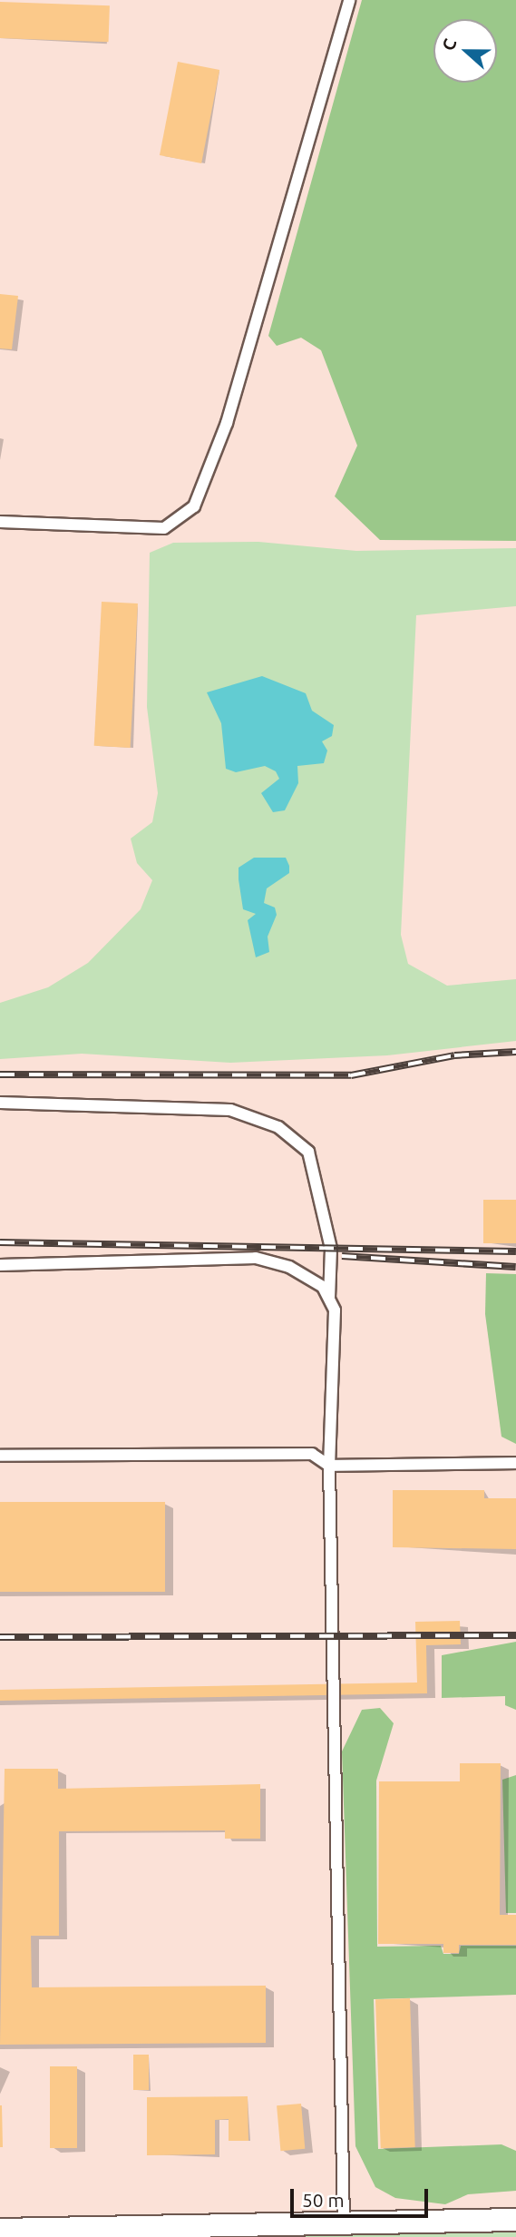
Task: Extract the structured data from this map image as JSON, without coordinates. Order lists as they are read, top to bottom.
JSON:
{
  "scale_bar": "50 m",
  "north": "left"
}
